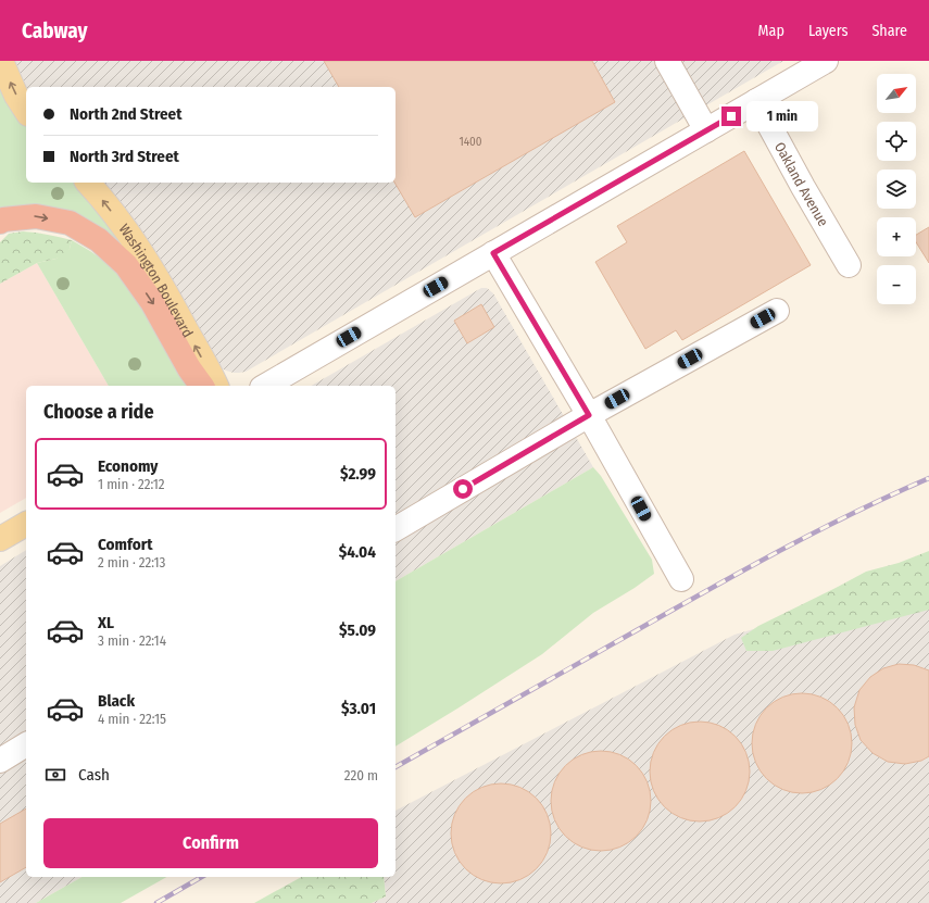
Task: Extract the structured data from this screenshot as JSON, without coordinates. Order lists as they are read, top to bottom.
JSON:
{
  "streets": {
    "main road": ["Washington Boulevard"],
    "street": ["Oakland Avenue"]
  },
  "one_way": ["Washington Boulevard"],
  "house_numbers": ["1400"],
  "north": "top right",
  "page": {
    "header": "Cabway",
    "nav": ["Map", "Layers", "Share"],
    "map_buttons": ["+", "−"],
    "banner": ["North 2nd Street", "North 3rd Street"],
    "bubble": "1 min",
    "heading": "Choose a ride",
    "list": [
      {
        "name": "Economy",
        "note": "1 min · 22:12",
        "value": "$2.99"
      },
      {
        "name": "Comfort",
        "note": "2 min · 22:13",
        "value": "$4.04"
      },
      {
        "name": "XL",
        "note": "3 min · 22:14",
        "value": "$5.09"
      },
      {
        "name": "Black",
        "note": "4 min · 22:15",
        "value": "$3.01"
      }
    ],
    "pay": ["Cash", "220 m"],
    "buttons": "Confirm"
  }
}
